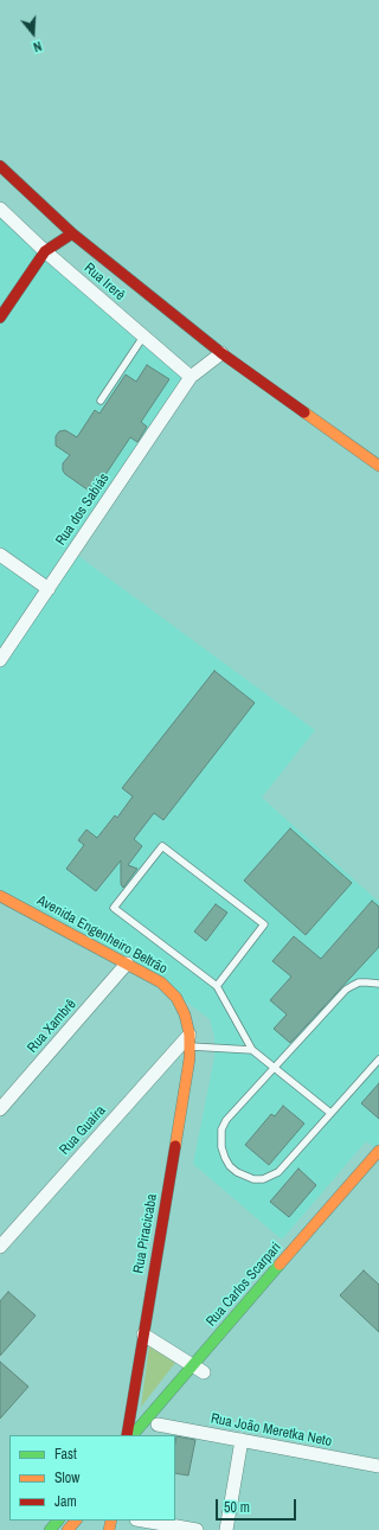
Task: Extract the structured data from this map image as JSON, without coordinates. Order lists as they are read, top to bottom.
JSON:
{
  "streets": {
    "main road": ["Avenida Engenheiro Beltrão", "Rua Piracicaba", "Rua Carlos Scarpari"],
    "street": [
      "Rua Irerê",
      "Rua dos Sabiás",
      "Rua Xambrê",
      "Rua Guaíra",
      "Rua João Meretka Neto"
    ]
  },
  "crossings": [
    ["Rua Irerê", "Rua dos Sabiás"],
    ["Avenida Engenheiro Beltrão", "Rua Xambrê"],
    ["Avenida Engenheiro Beltrão", "Rua Guaíra"],
    ["Avenida Engenheiro Beltrão", "Rua Piracicaba"],
    ["Rua Guaíra", "Rua Piracicaba"]
  ],
  "legend": ["Fast", "Slow", "Jam"],
  "scale_bar": "50 m",
  "north": "bottom"
}
